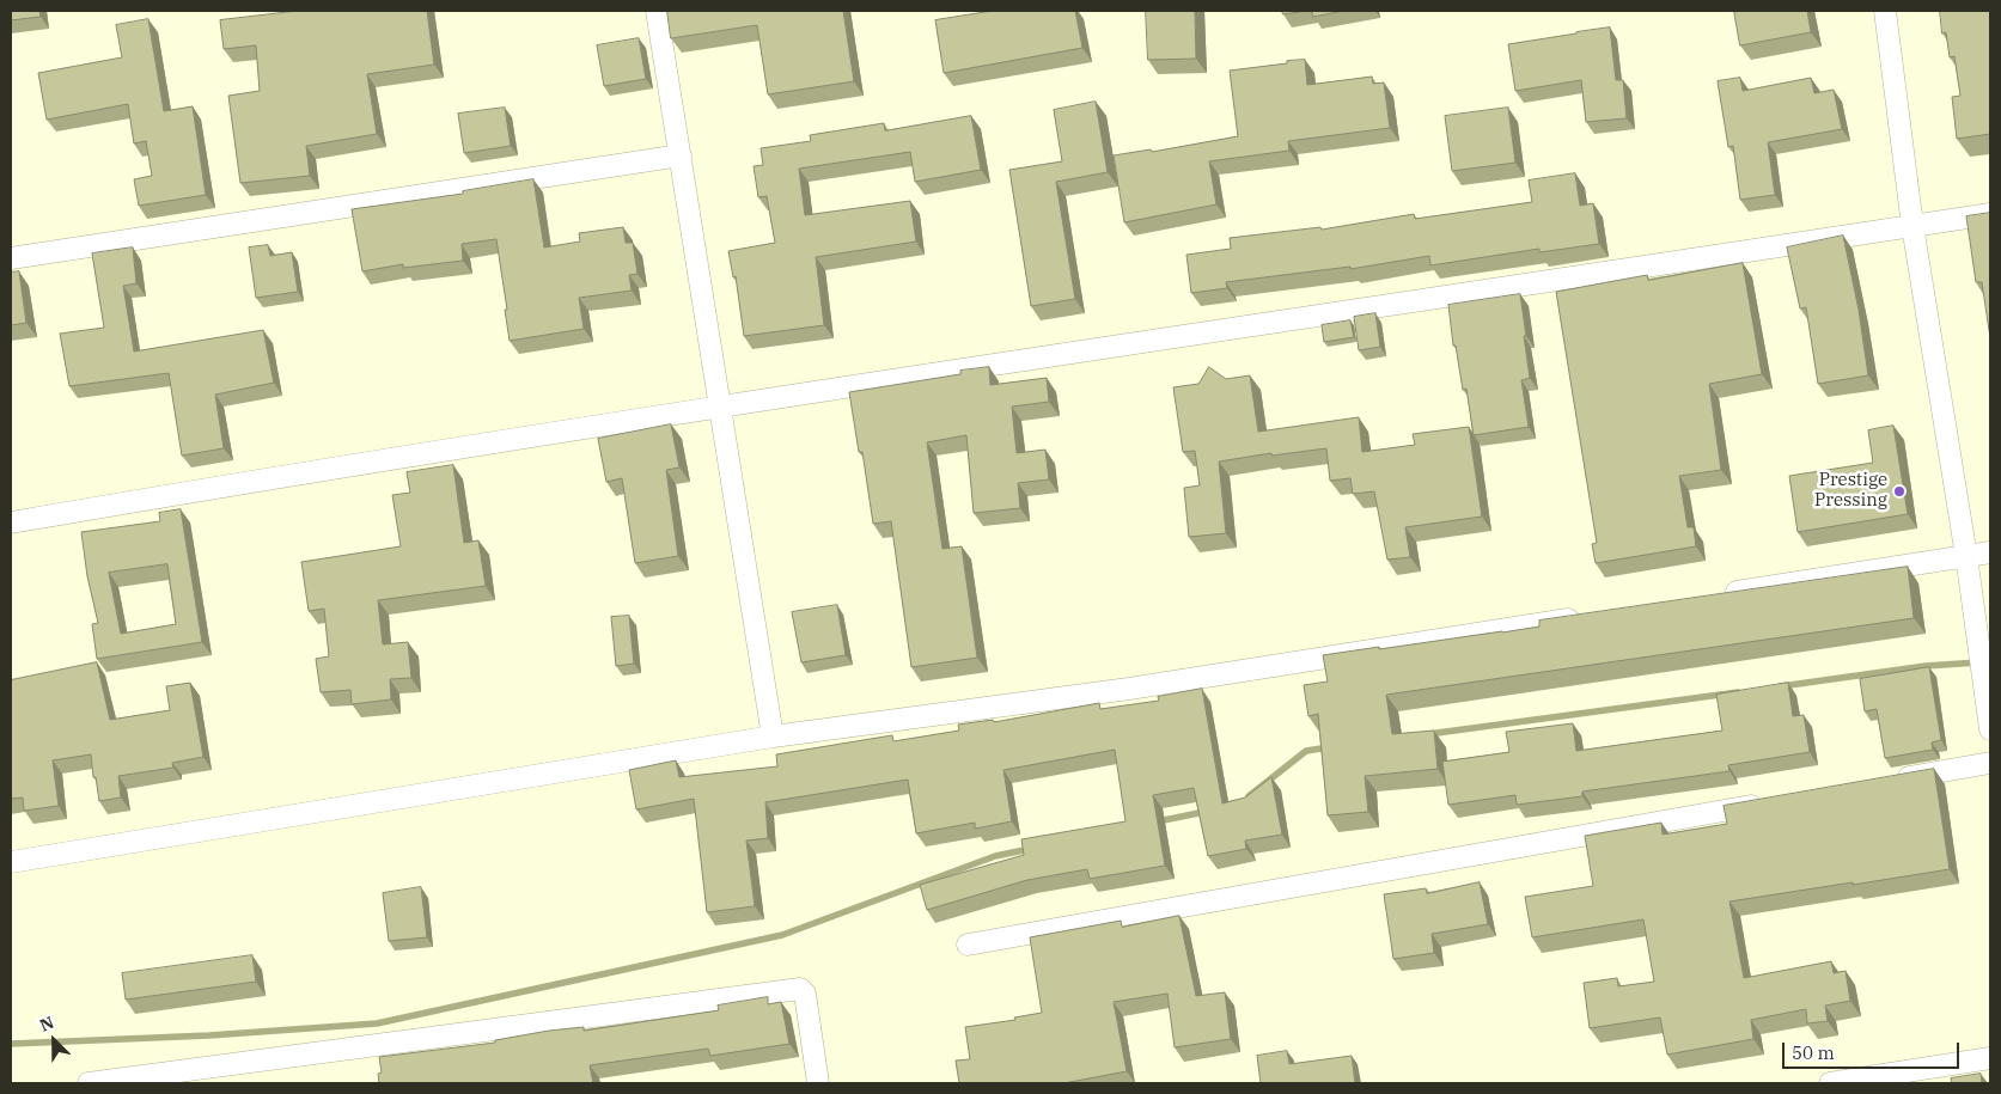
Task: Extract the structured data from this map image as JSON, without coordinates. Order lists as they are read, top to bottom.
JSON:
{
  "places": ["Prestige Pressing"],
  "scale_bar": "50 m",
  "north": "top left"
}
